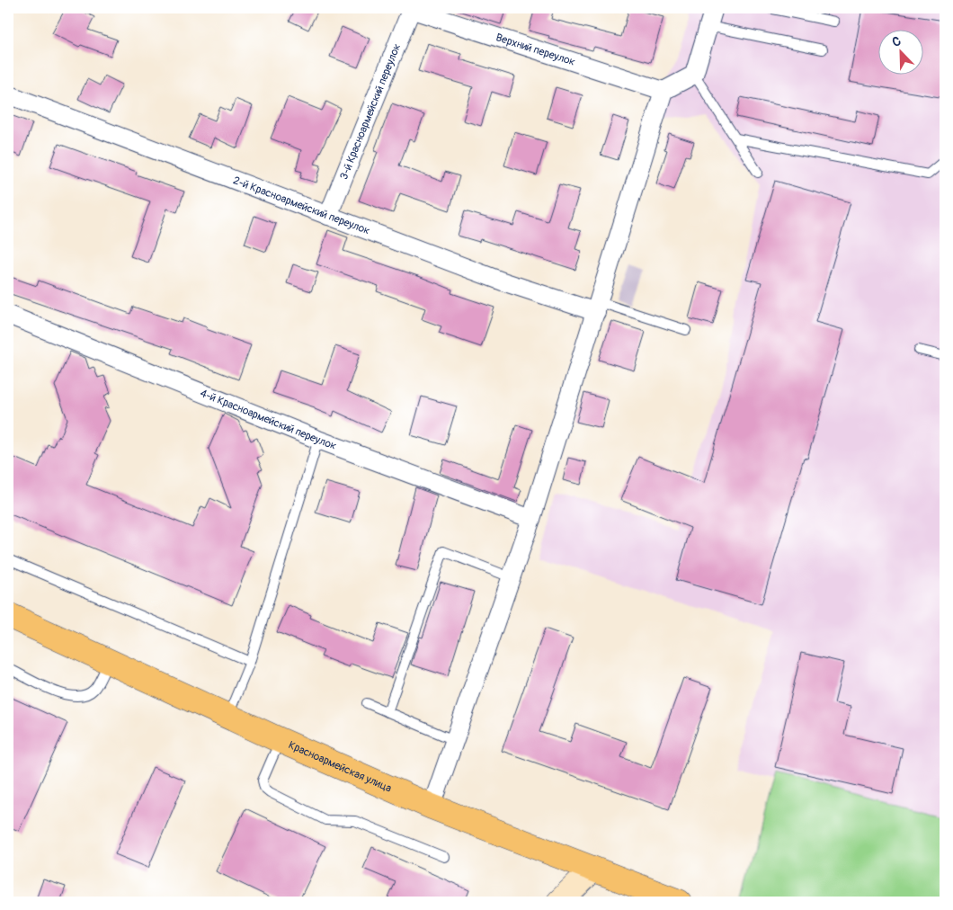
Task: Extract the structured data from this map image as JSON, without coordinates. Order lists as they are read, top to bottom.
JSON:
{
  "streets": {
    "main road": ["Красноармейская улица"],
    "street": [
      "Верхний переулок",
      "3-й Красноармейский переулок",
      "2-й Красноармейский переулок",
      "4-й Красноармейский переулок"
    ]
  },
  "crossings": [
    ["Верхний переулок", "3-й Красноармейский переулок"],
    ["3-й Красноармейский переулок", "2-й Красноармейский переулок"]
  ],
  "north": "top left"
}
